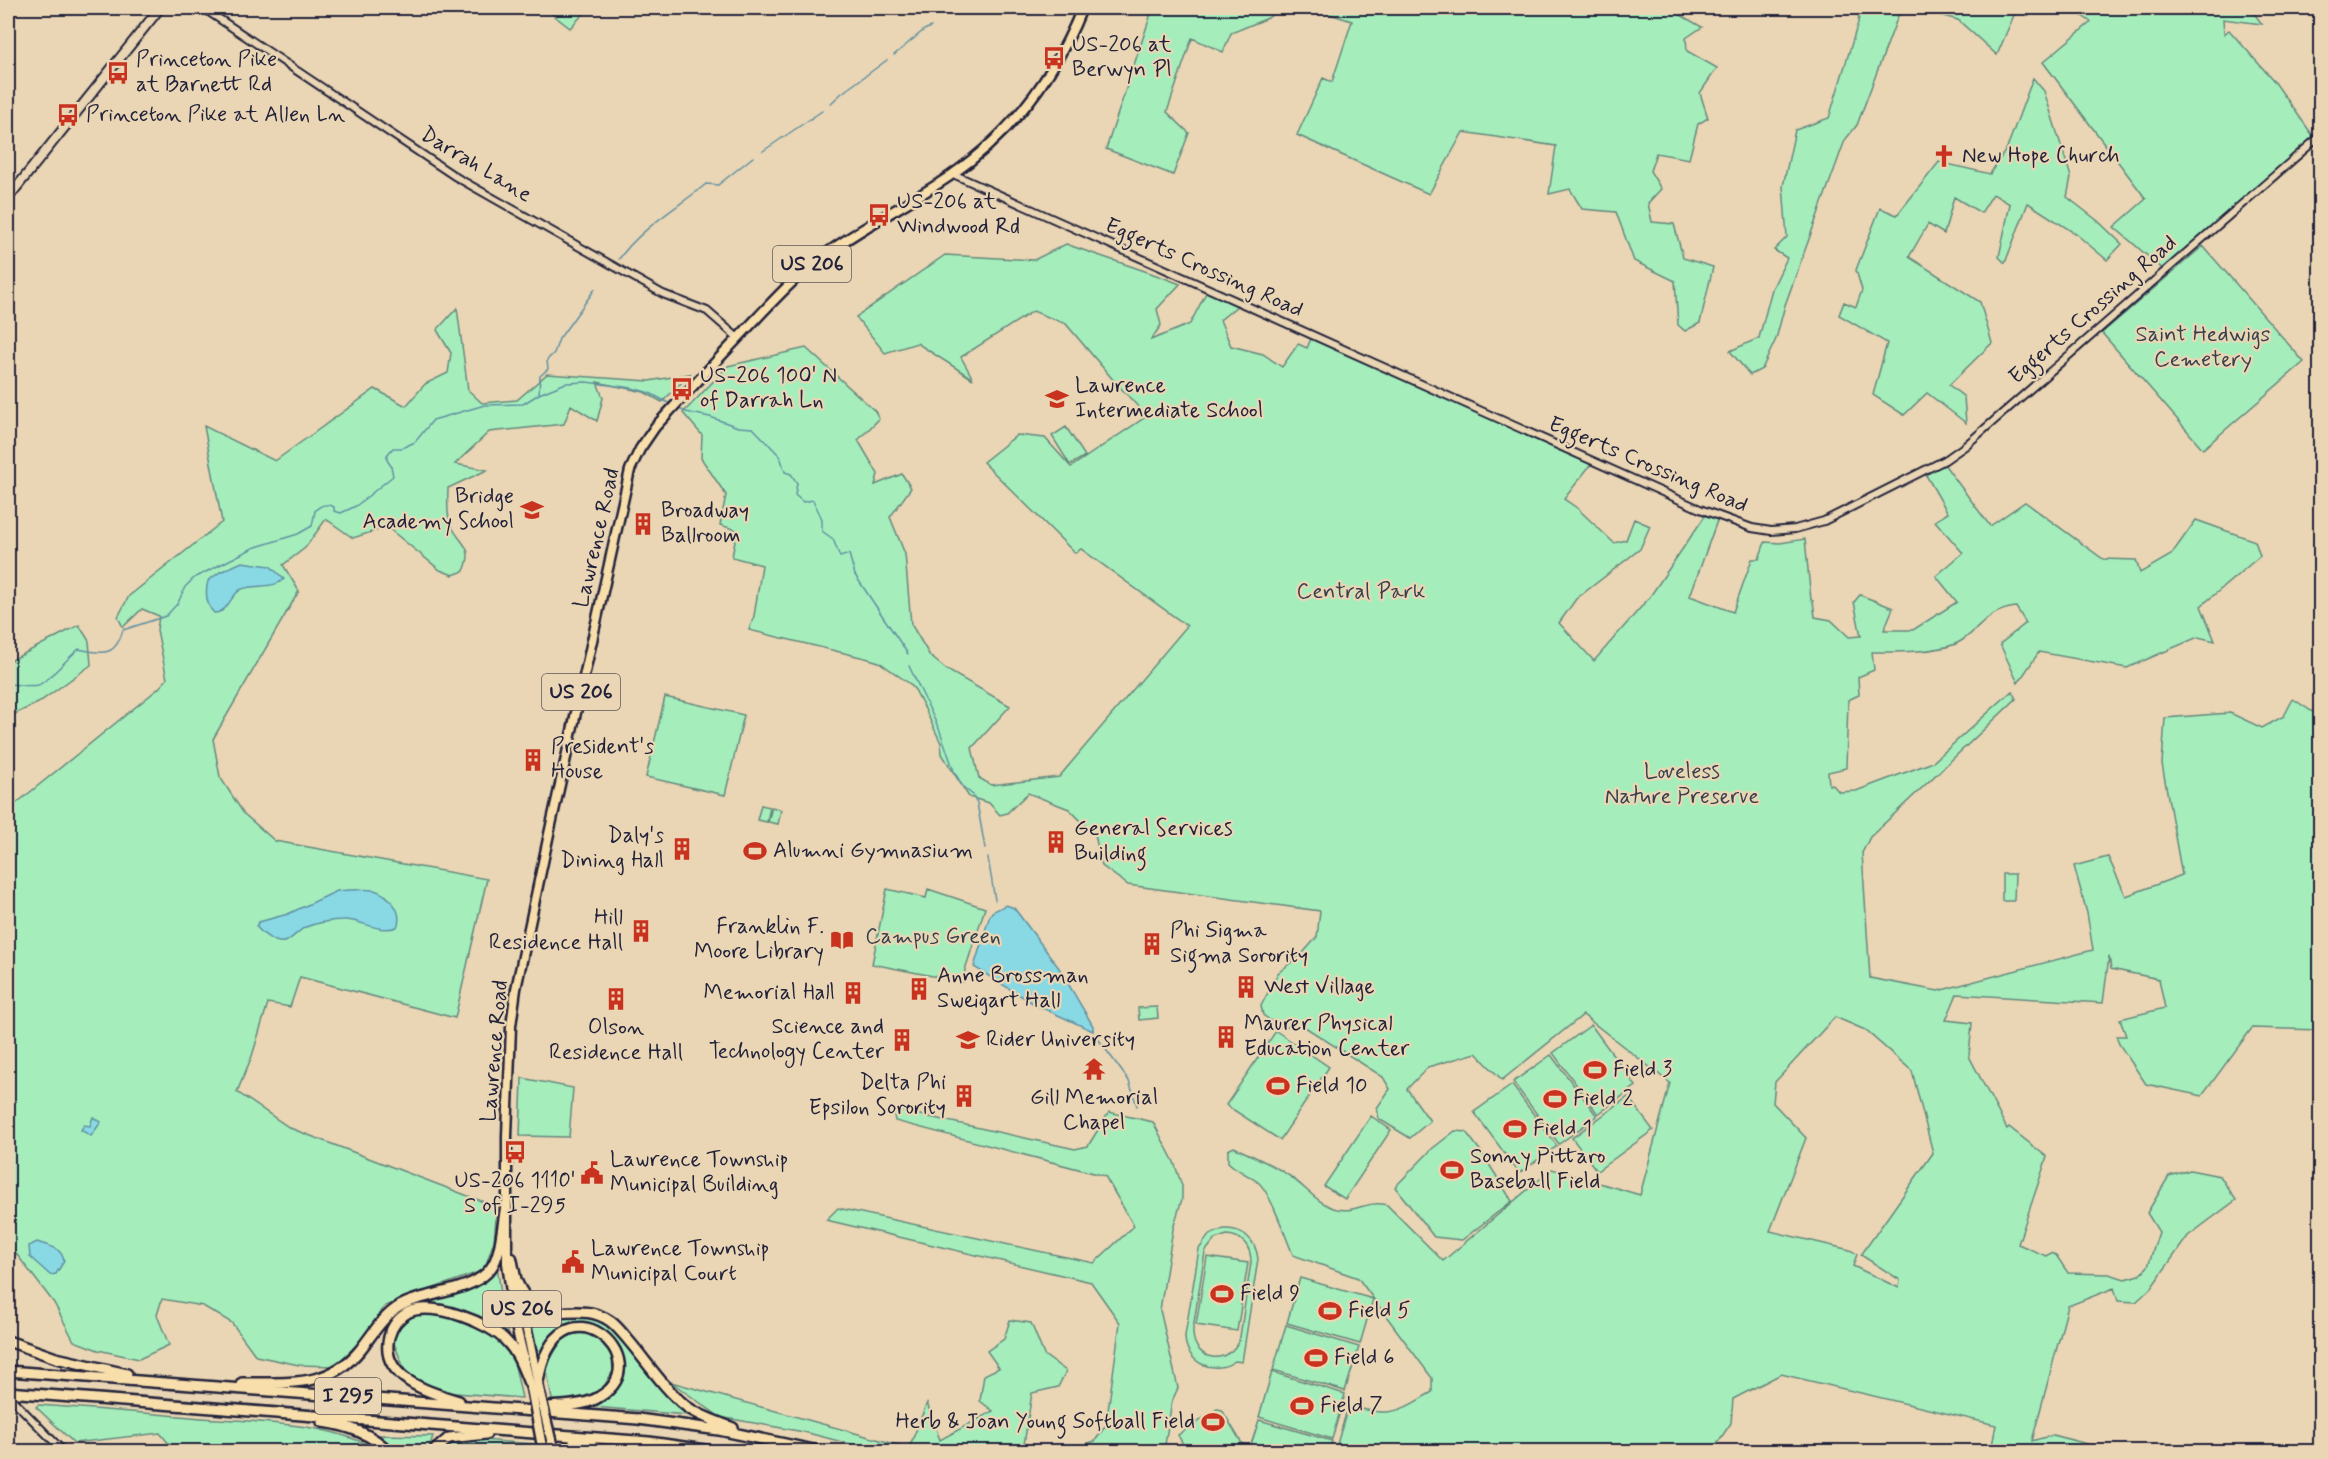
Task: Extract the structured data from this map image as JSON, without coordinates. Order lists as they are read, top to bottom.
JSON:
{
  "streets": {
    "highway": ["I 295"],
    "main road": ["US 206", "Lawrence Road"],
    "street": ["Darrah Lane", "Eggerts Crossing Road"]
  },
  "crossings": [
    ["Darrah Lane", "Lawrence Road"],
    ["Eggerts Crossing Road", "Lawrence Road"]
  ],
  "parks": [
    "Saint Hedwigs Cemetery",
    "Central Park",
    "Loveless Nature Preserve",
    "Campus Green"
  ],
  "places": {
    "bus stop": [
      "US-206 at Berwyn Pl",
      "Princeton Pike at Barnett Rd",
      "Princeton Pike at Allen Ln",
      "US-206 at Windwood Rd",
      "US-206 100' N of Darrah Ln",
      "US-206 1110' S of I-295"
    ],
    "church": ["New Hope Church"],
    "school or university": ["Lawrence Intermediate School", "Bridge Academy School", "Rider University"],
    "building": [
      "Broadway Ballroom",
      "President's House",
      "General Services Building",
      "Daly's Dining Hall",
      "Hill Residence Hall",
      "Phi Sigma Sigma Sorority",
      "West Village",
      "Anne Brossman Sweigart Hall",
      "Memorial Hall",
      "Olson Residence Hall",
      "Maurer Physical Education Center",
      "Science and Technology Center",
      "Delta Phi Epsilon Sorority"
    ],
    "sports": [
      "Alumni Gymnasium",
      "Field 3",
      "Field 10",
      "Field 2",
      "Field 1",
      "Sonny Pittaro Baseball Field",
      "Field 9",
      "Field 5",
      "Field 6",
      "Field 7",
      "Herb & Joan Young Softball Field"
    ],
    "library": ["Franklin F. Moore Library"],
    "temple": ["Gill Memorial Chapel"],
    "public building": ["Lawrence Township Municipal Building", "Lawrence Township Municipal Court"]
  }
}
